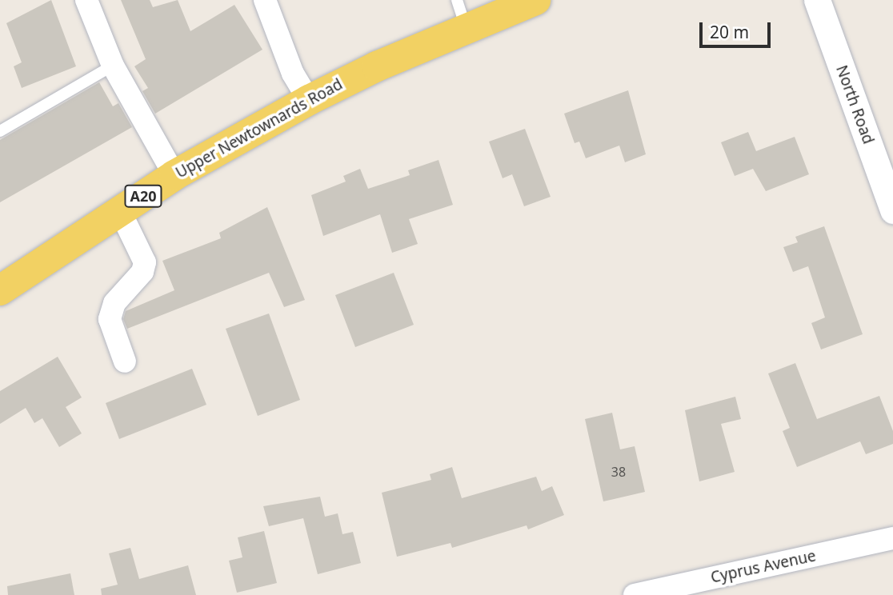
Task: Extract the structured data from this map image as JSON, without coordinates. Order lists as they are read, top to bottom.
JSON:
{
  "streets": {
    "main road": ["Upper Newtownards Road", "A20"],
    "street": ["North Road", "Cyprus Avenue"]
  },
  "house_numbers": ["38"],
  "scale_bar": "20 m"
}
